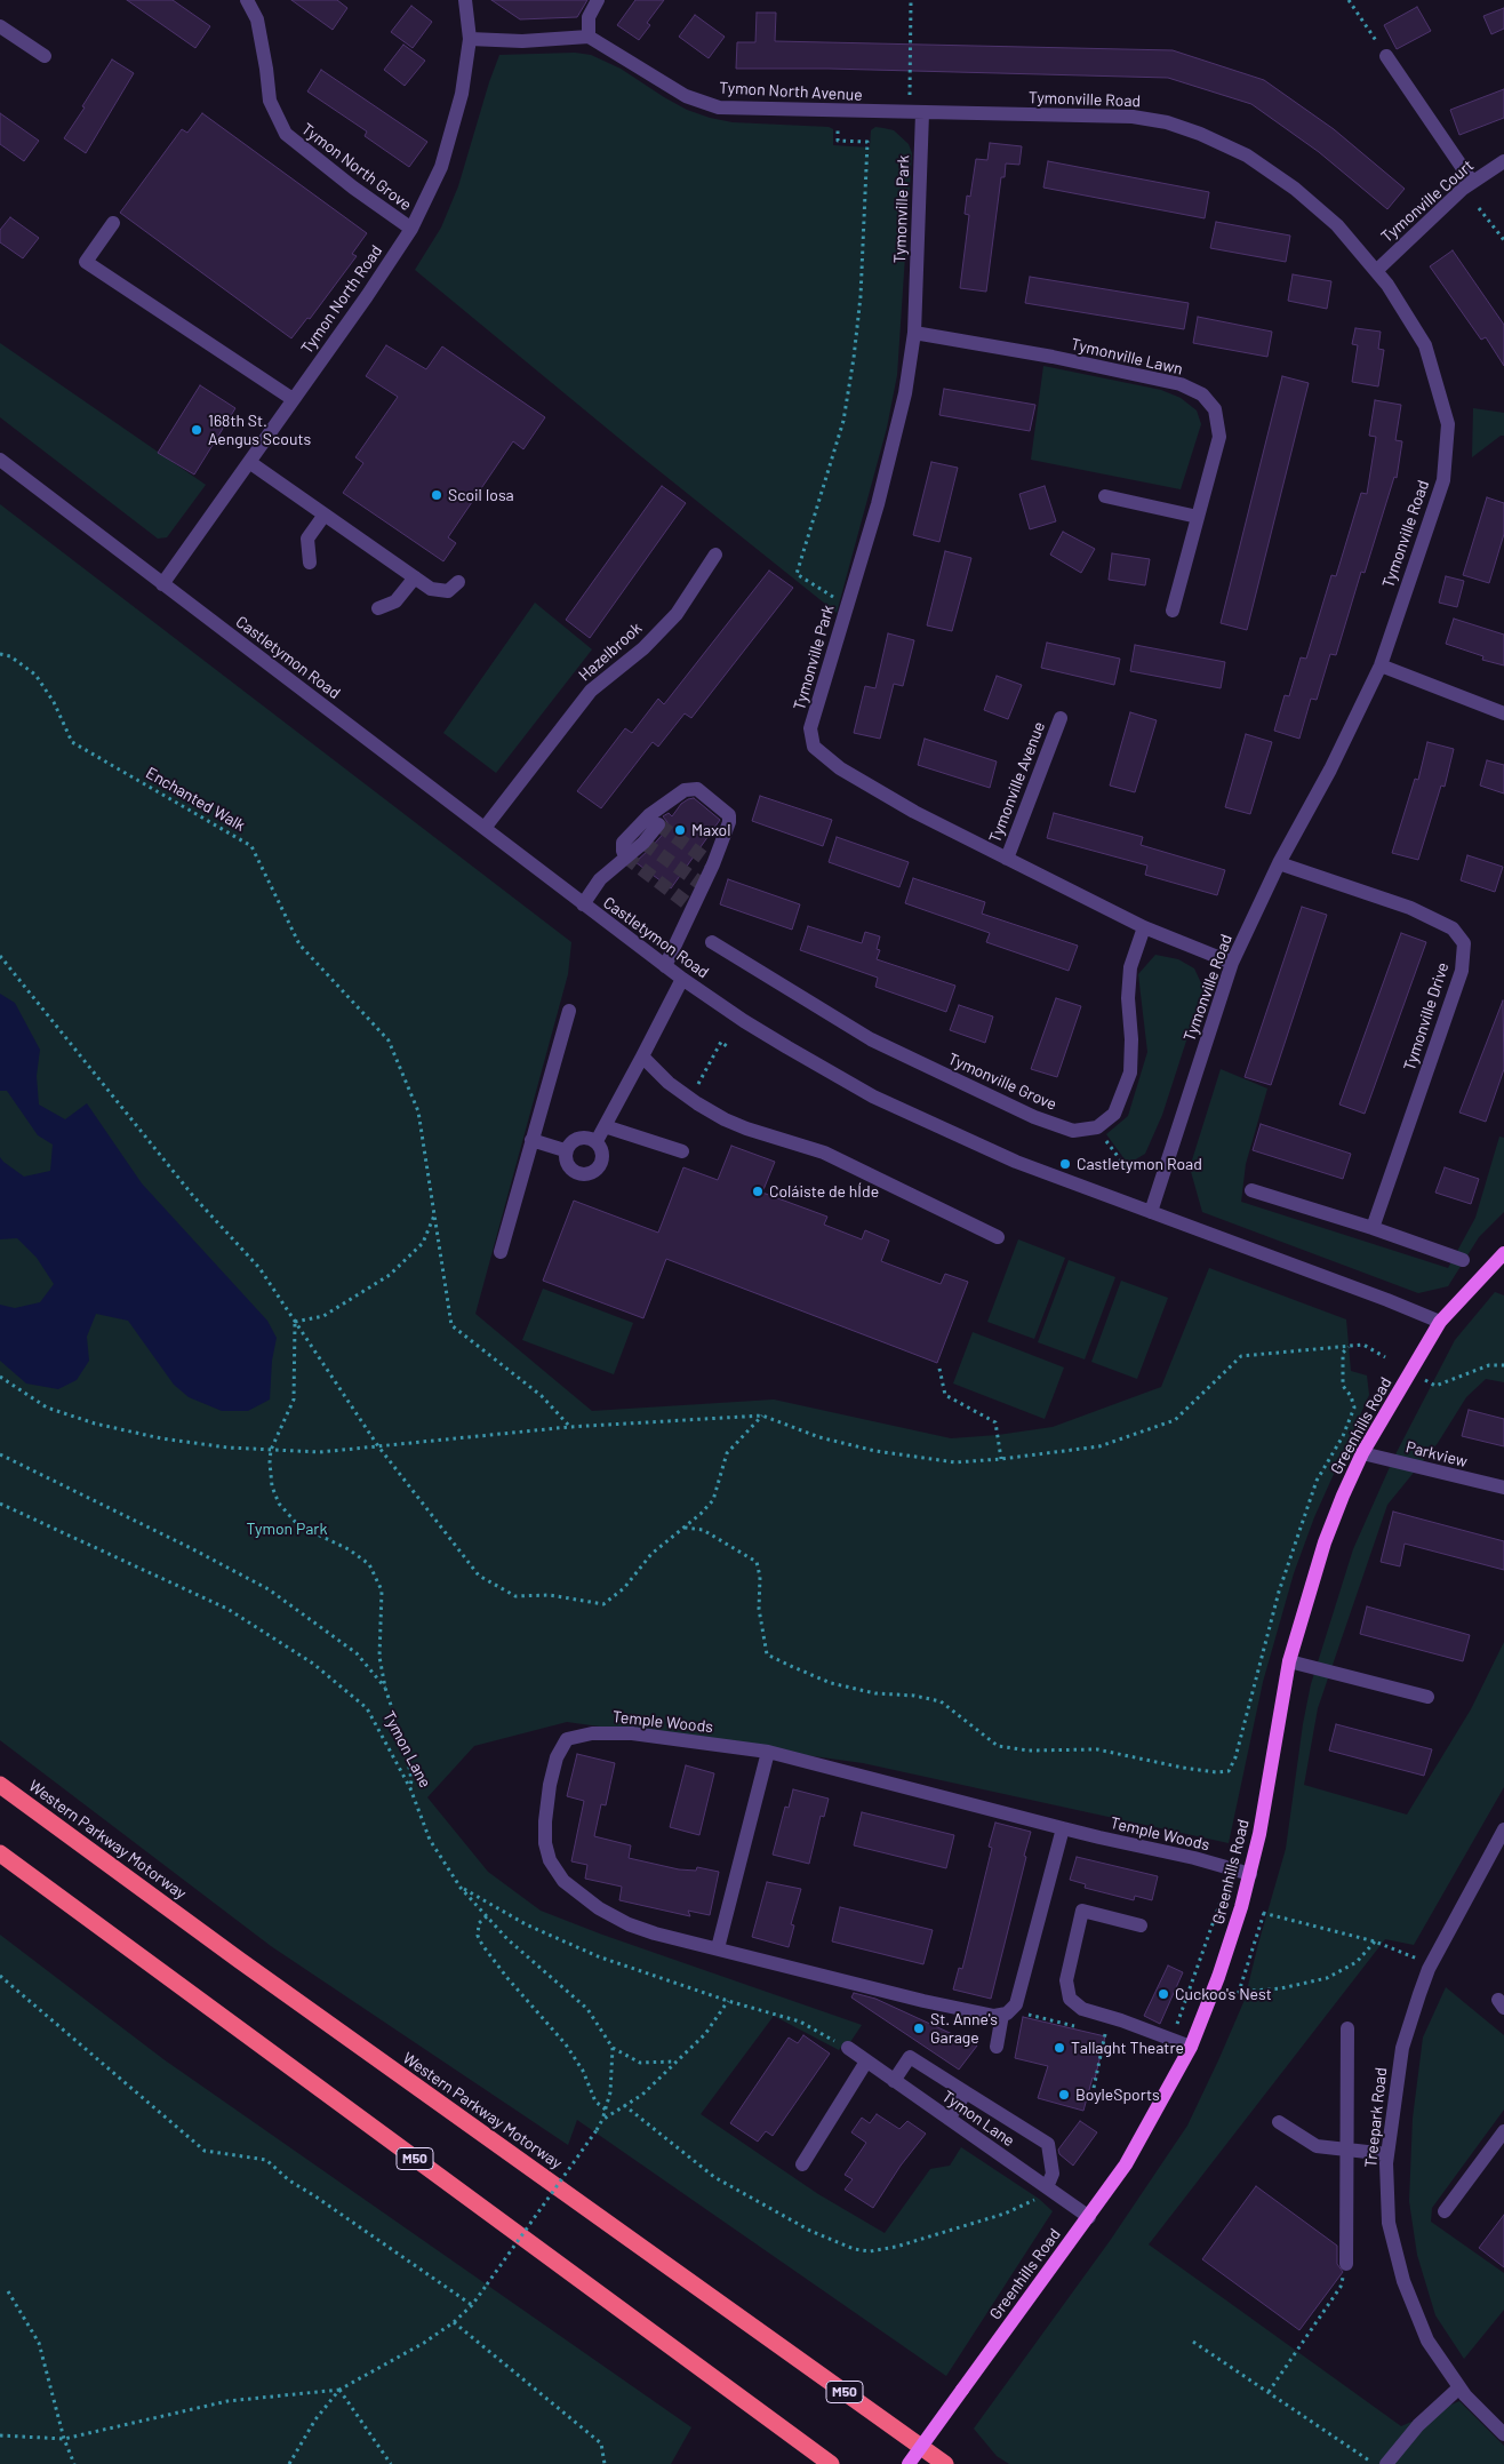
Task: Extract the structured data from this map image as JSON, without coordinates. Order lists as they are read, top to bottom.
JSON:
{
  "streets": {
    "highway": ["Western Parkway Motorway", "M50"],
    "main road": ["Greenhills Road"],
    "street": [
      "Tymon North Avenue",
      "Tymonville Road",
      "Tymon North Grove",
      "Tymonville Court",
      "Tymonville Park",
      "Tymon North Road",
      "Tymonville Lawn",
      "Hazelbrook",
      "Castletymon Road",
      "Tymonville Avenue",
      "Tymonville Drive",
      "Tymonville Grove",
      "Parkview",
      "Temple Woods",
      "Tymon Lane",
      "Treepark Road"
    ],
    "path": ["Enchanted Walk"]
  },
  "crossings": [
    ["Tymon North Avenue", "Tymonville Road"],
    ["Tymon North Avenue", "Tymonville Park"],
    ["Tymonville Road", "Tymonville Court"],
    ["Tymonville Road", "Tymonville Park"],
    ["Tymonville Road", "Castletymon Road"],
    ["Tymonville Road", "Tymonville Drive"],
    ["Tymon North Grove", "Tymon North Road"],
    ["Tymonville Park", "Tymonville Lawn"],
    ["Tymonville Park", "Tymonville Avenue"],
    ["Tymonville Park", "Tymonville Grove"],
    ["Tymon North Road", "Castletymon Road"],
    ["Hazelbrook", "Castletymon Road"],
    ["Castletymon Road", "Greenhills Road"],
    ["Greenhills Road", "Parkview"],
    ["Greenhills Road", "Temple Woods"],
    ["Greenhills Road", "Tymon Lane"]
  ],
  "parks": ["Tymon Park"],
  "places": [
    "168th St. Aengus Scouts",
    "Scoil Iosa",
    "Maxol",
    "Castletymon Road",
    "Coláiste de hÍde",
    "Cuckoo's Nest",
    "St. Anne's Garage",
    "Tallaght Theatre",
    "BoyleSports"
  ]
}
